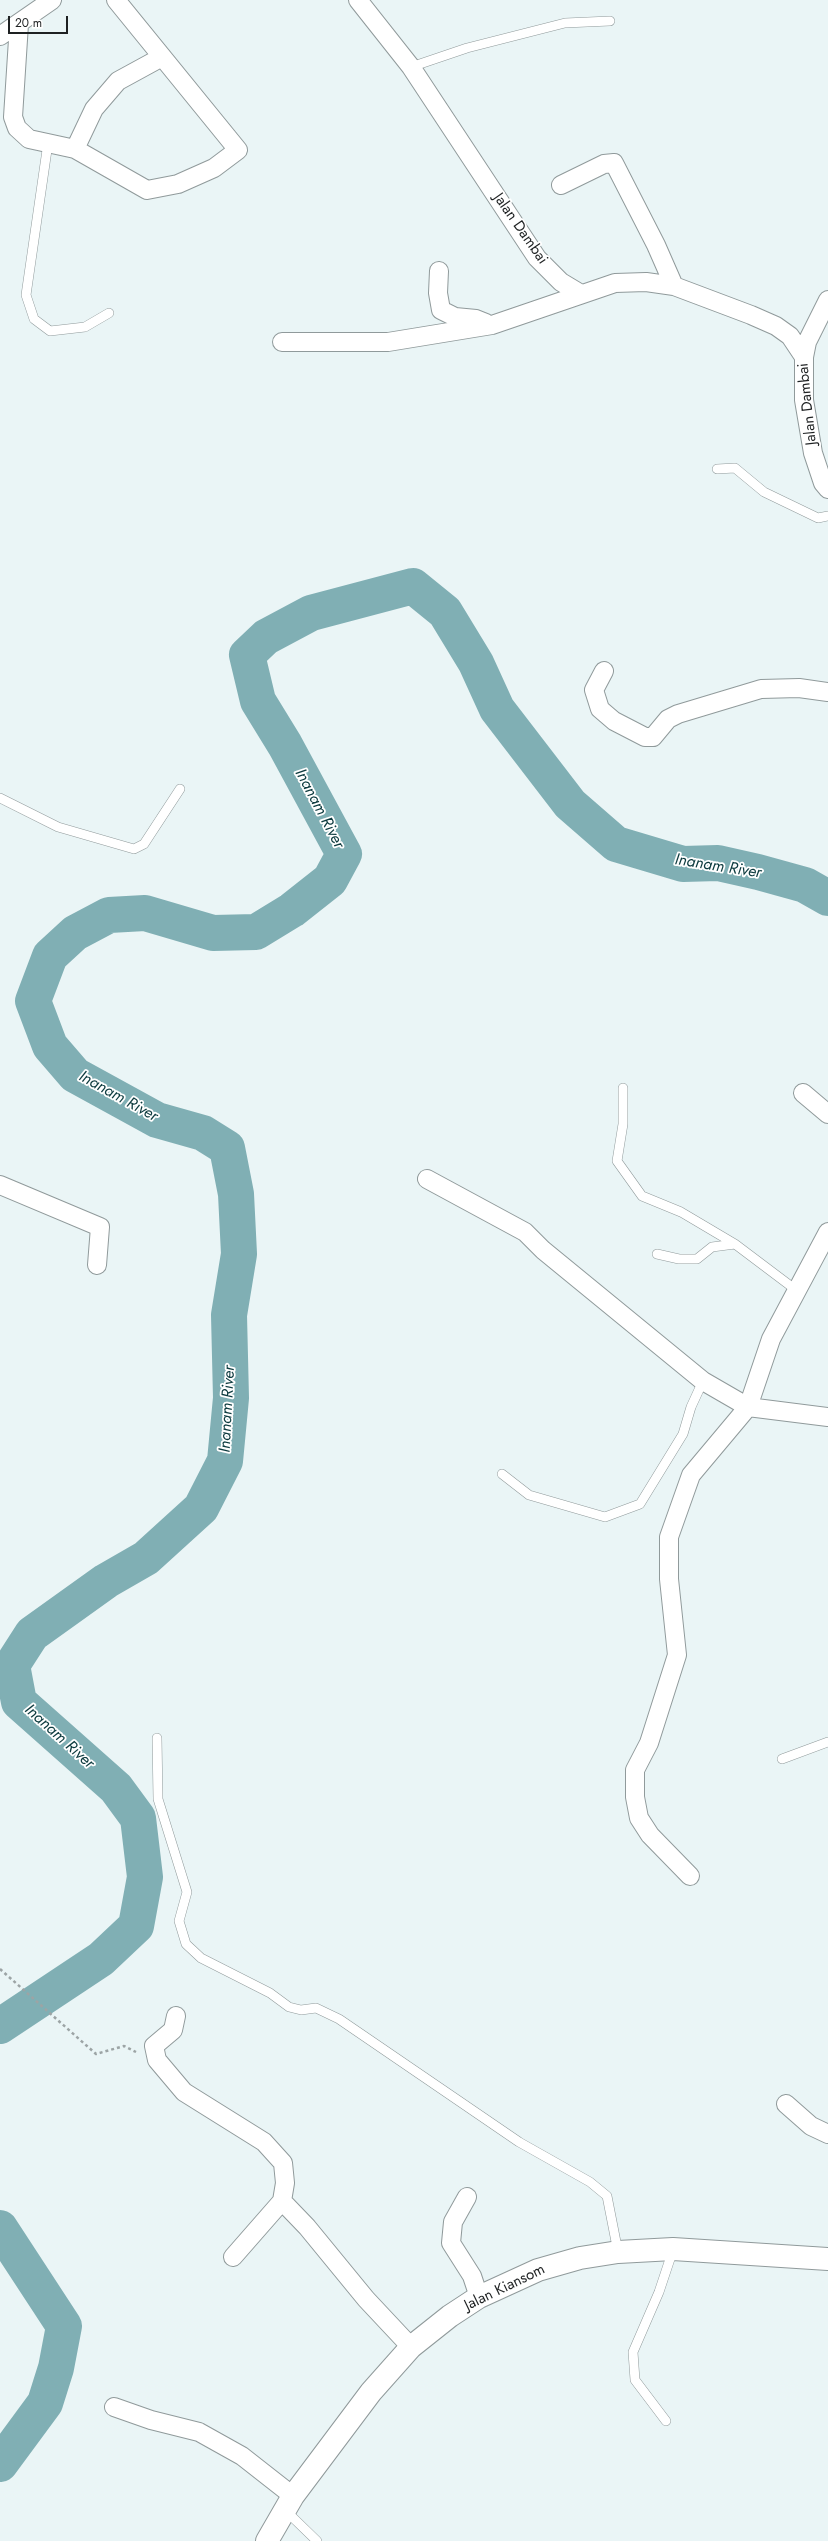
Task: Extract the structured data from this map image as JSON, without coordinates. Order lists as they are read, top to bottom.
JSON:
{
  "streets": {
    "street": ["Jalan Dambai", "Jalan Kiansom"]
  },
  "water": ["Inanam River"],
  "scale_bar": "20 m"
}
